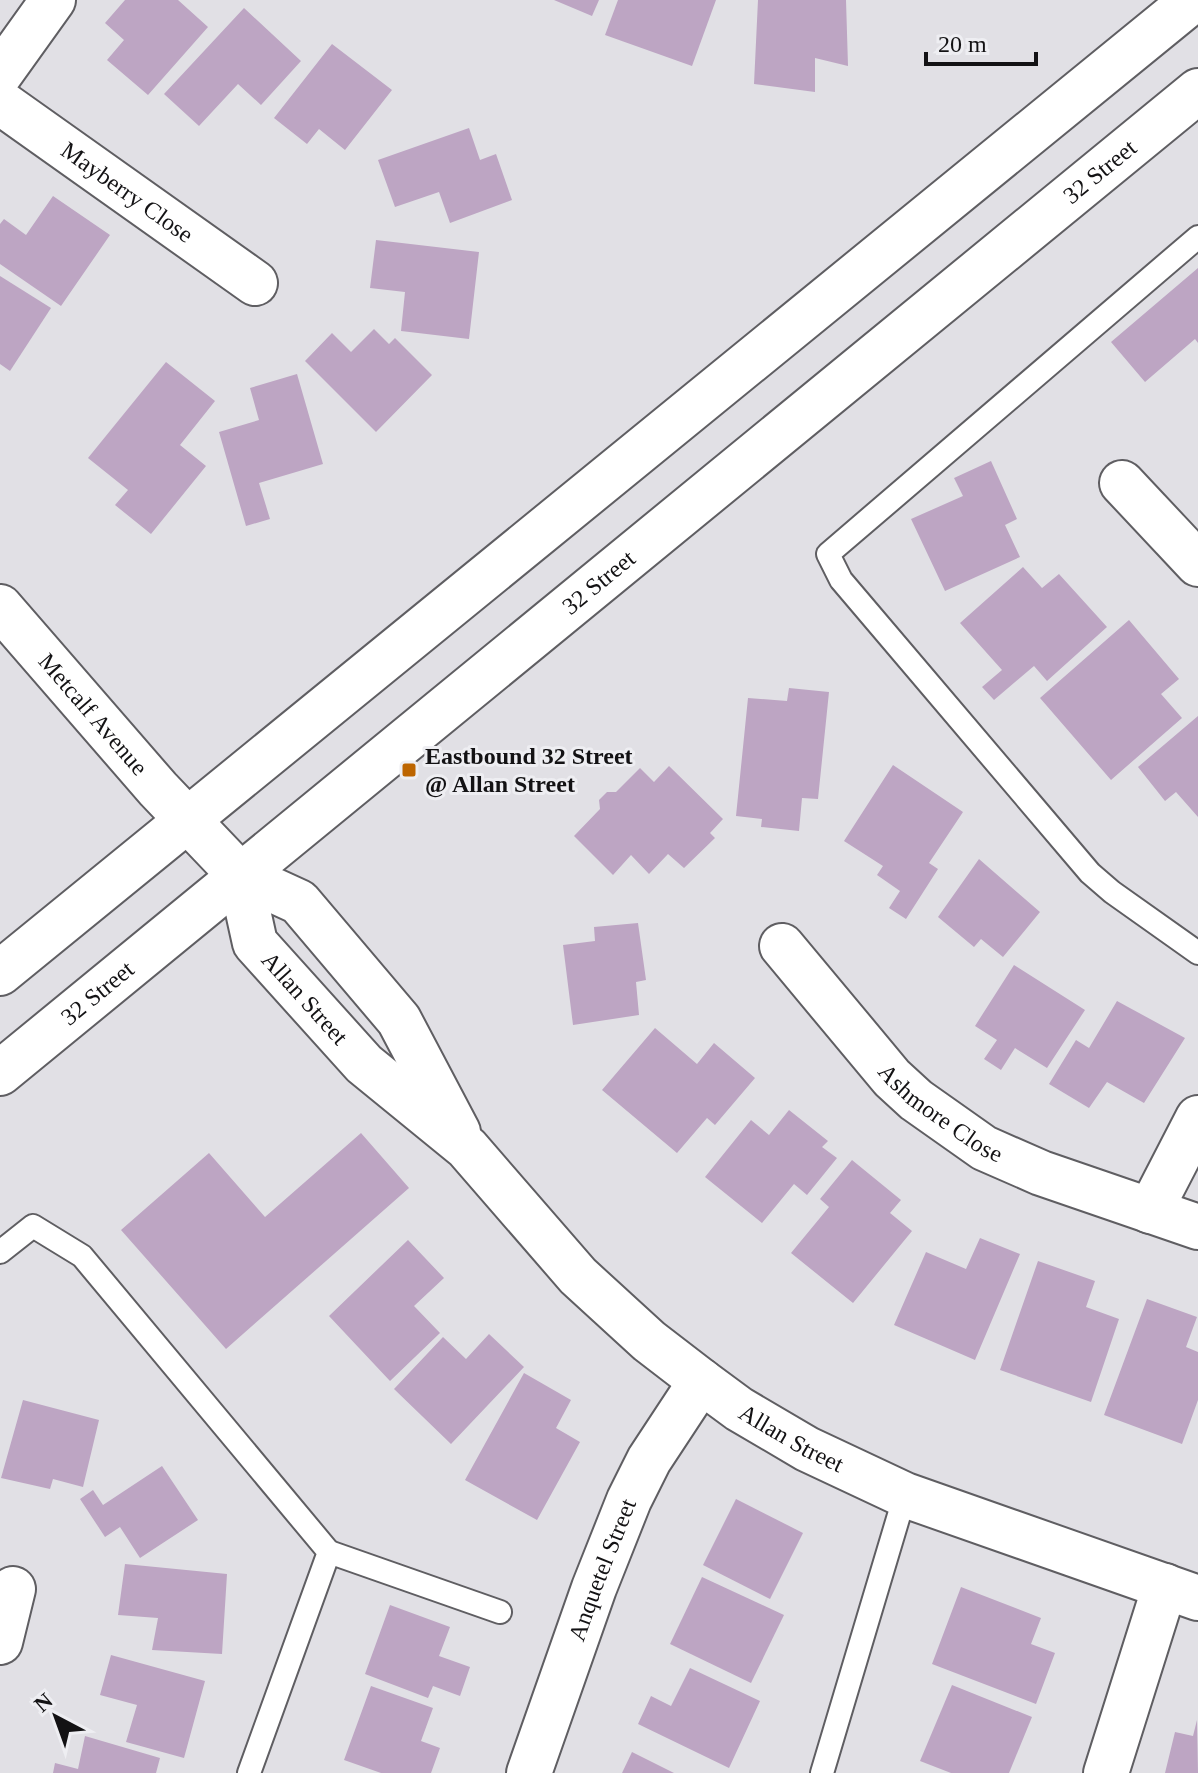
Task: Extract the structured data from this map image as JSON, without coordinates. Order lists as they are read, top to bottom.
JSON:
{
  "streets": {
    "street": [
      "32 Street",
      "Mayberry Close",
      "Metcalf Avenue",
      "Allan Street",
      "Ashmore Close",
      "Anquetel Street"
    ]
  },
  "crossings": [
    ["32 Street", "Metcalf Avenue"],
    ["32 Street", "Allan Street"],
    ["Metcalf Avenue", "Allan Street"],
    ["Allan Street", "Anquetel Street"]
  ],
  "places": {
    "transit": ["Eastbound 32 Street @ Allan Street"]
  },
  "scale_bar": "20 m",
  "north": "top left"
}
